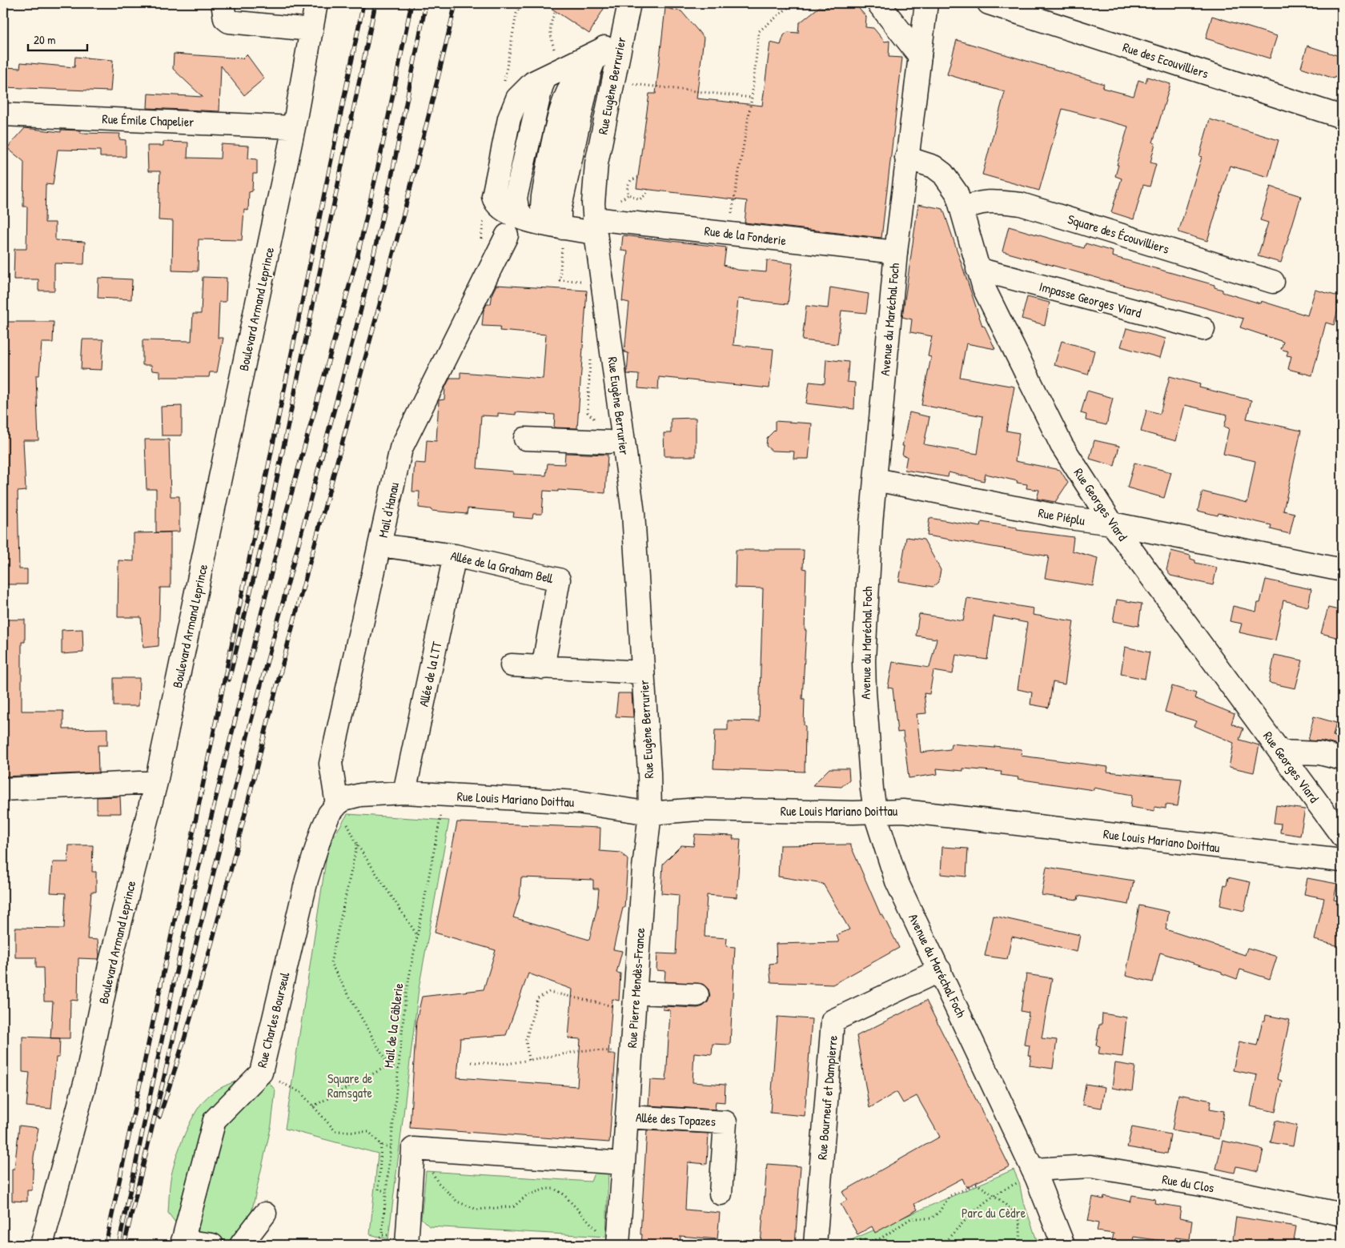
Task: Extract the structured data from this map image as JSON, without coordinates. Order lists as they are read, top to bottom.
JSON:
{
  "streets": {
    "street": [
      "Rue des Ecouvilliers",
      "Rue Eugène Berrurier",
      "Rue Émile Chapelier",
      "Square des Écouvilliers",
      "Rue de la Fonderie",
      "Impasse Georges Viard",
      "Boulevard Armand Leprince",
      "Avenue du Maréchal Foch",
      "Rue Georges Viard",
      "Mail d'Hanau",
      "Rue Piéplu",
      "Allée de la Graham Bell",
      "Allée de la LTT",
      "Rue Louis Mariano Doittau",
      "Rue Pierre Mendès-France",
      "Rue Charles Bourseul",
      "Rue Bourneuf et Dampierre",
      "Allée des Topazes",
      "Rue du Clos"
    ],
    "path": ["Mail de la Câblerie"]
  },
  "crossings": [
    ["Rue Eugène Berrurier", "Rue de la Fonderie"],
    ["Rue Eugène Berrurier", "Rue Louis Mariano Doittau"],
    ["Rue Eugène Berrurier", "Rue Pierre Mendès-France"],
    ["Rue Émile Chapelier", "Boulevard Armand Leprince"],
    ["Square des Écouvilliers", "Rue Georges Viard"],
    ["Rue de la Fonderie", "Avenue du Maréchal Foch"],
    ["Impasse Georges Viard", "Rue Georges Viard"],
    ["Avenue du Maréchal Foch", "Rue Georges Viard"],
    ["Avenue du Maréchal Foch", "Rue Piéplu"],
    ["Avenue du Maréchal Foch", "Rue Louis Mariano Doittau"],
    ["Avenue du Maréchal Foch", "Rue Bourneuf et Dampierre"],
    ["Avenue du Maréchal Foch", "Rue du Clos"],
    ["Rue Georges Viard", "Rue Piéplu"],
    ["Mail d'Hanau", "Allée de la Graham Bell"],
    ["Mail d'Hanau", "Rue Louis Mariano Doittau"],
    ["Mail d'Hanau", "Rue Charles Bourseul"],
    ["Allée de la Graham Bell", "Allée de la LTT"],
    ["Allée de la LTT", "Rue Louis Mariano Doittau"],
    ["Rue Louis Mariano Doittau", "Rue Pierre Mendès-France"],
    ["Rue Louis Mariano Doittau", "Rue Charles Bourseul"],
    ["Rue Louis Mariano Doittau", "Mail de la Câblerie"],
    ["Rue Pierre Mendès-France", "Allée des Topazes"]
  ],
  "parks": ["Square de Ramsgate", "Parc du Cèdre"],
  "scale_bar": "20 m"
}
